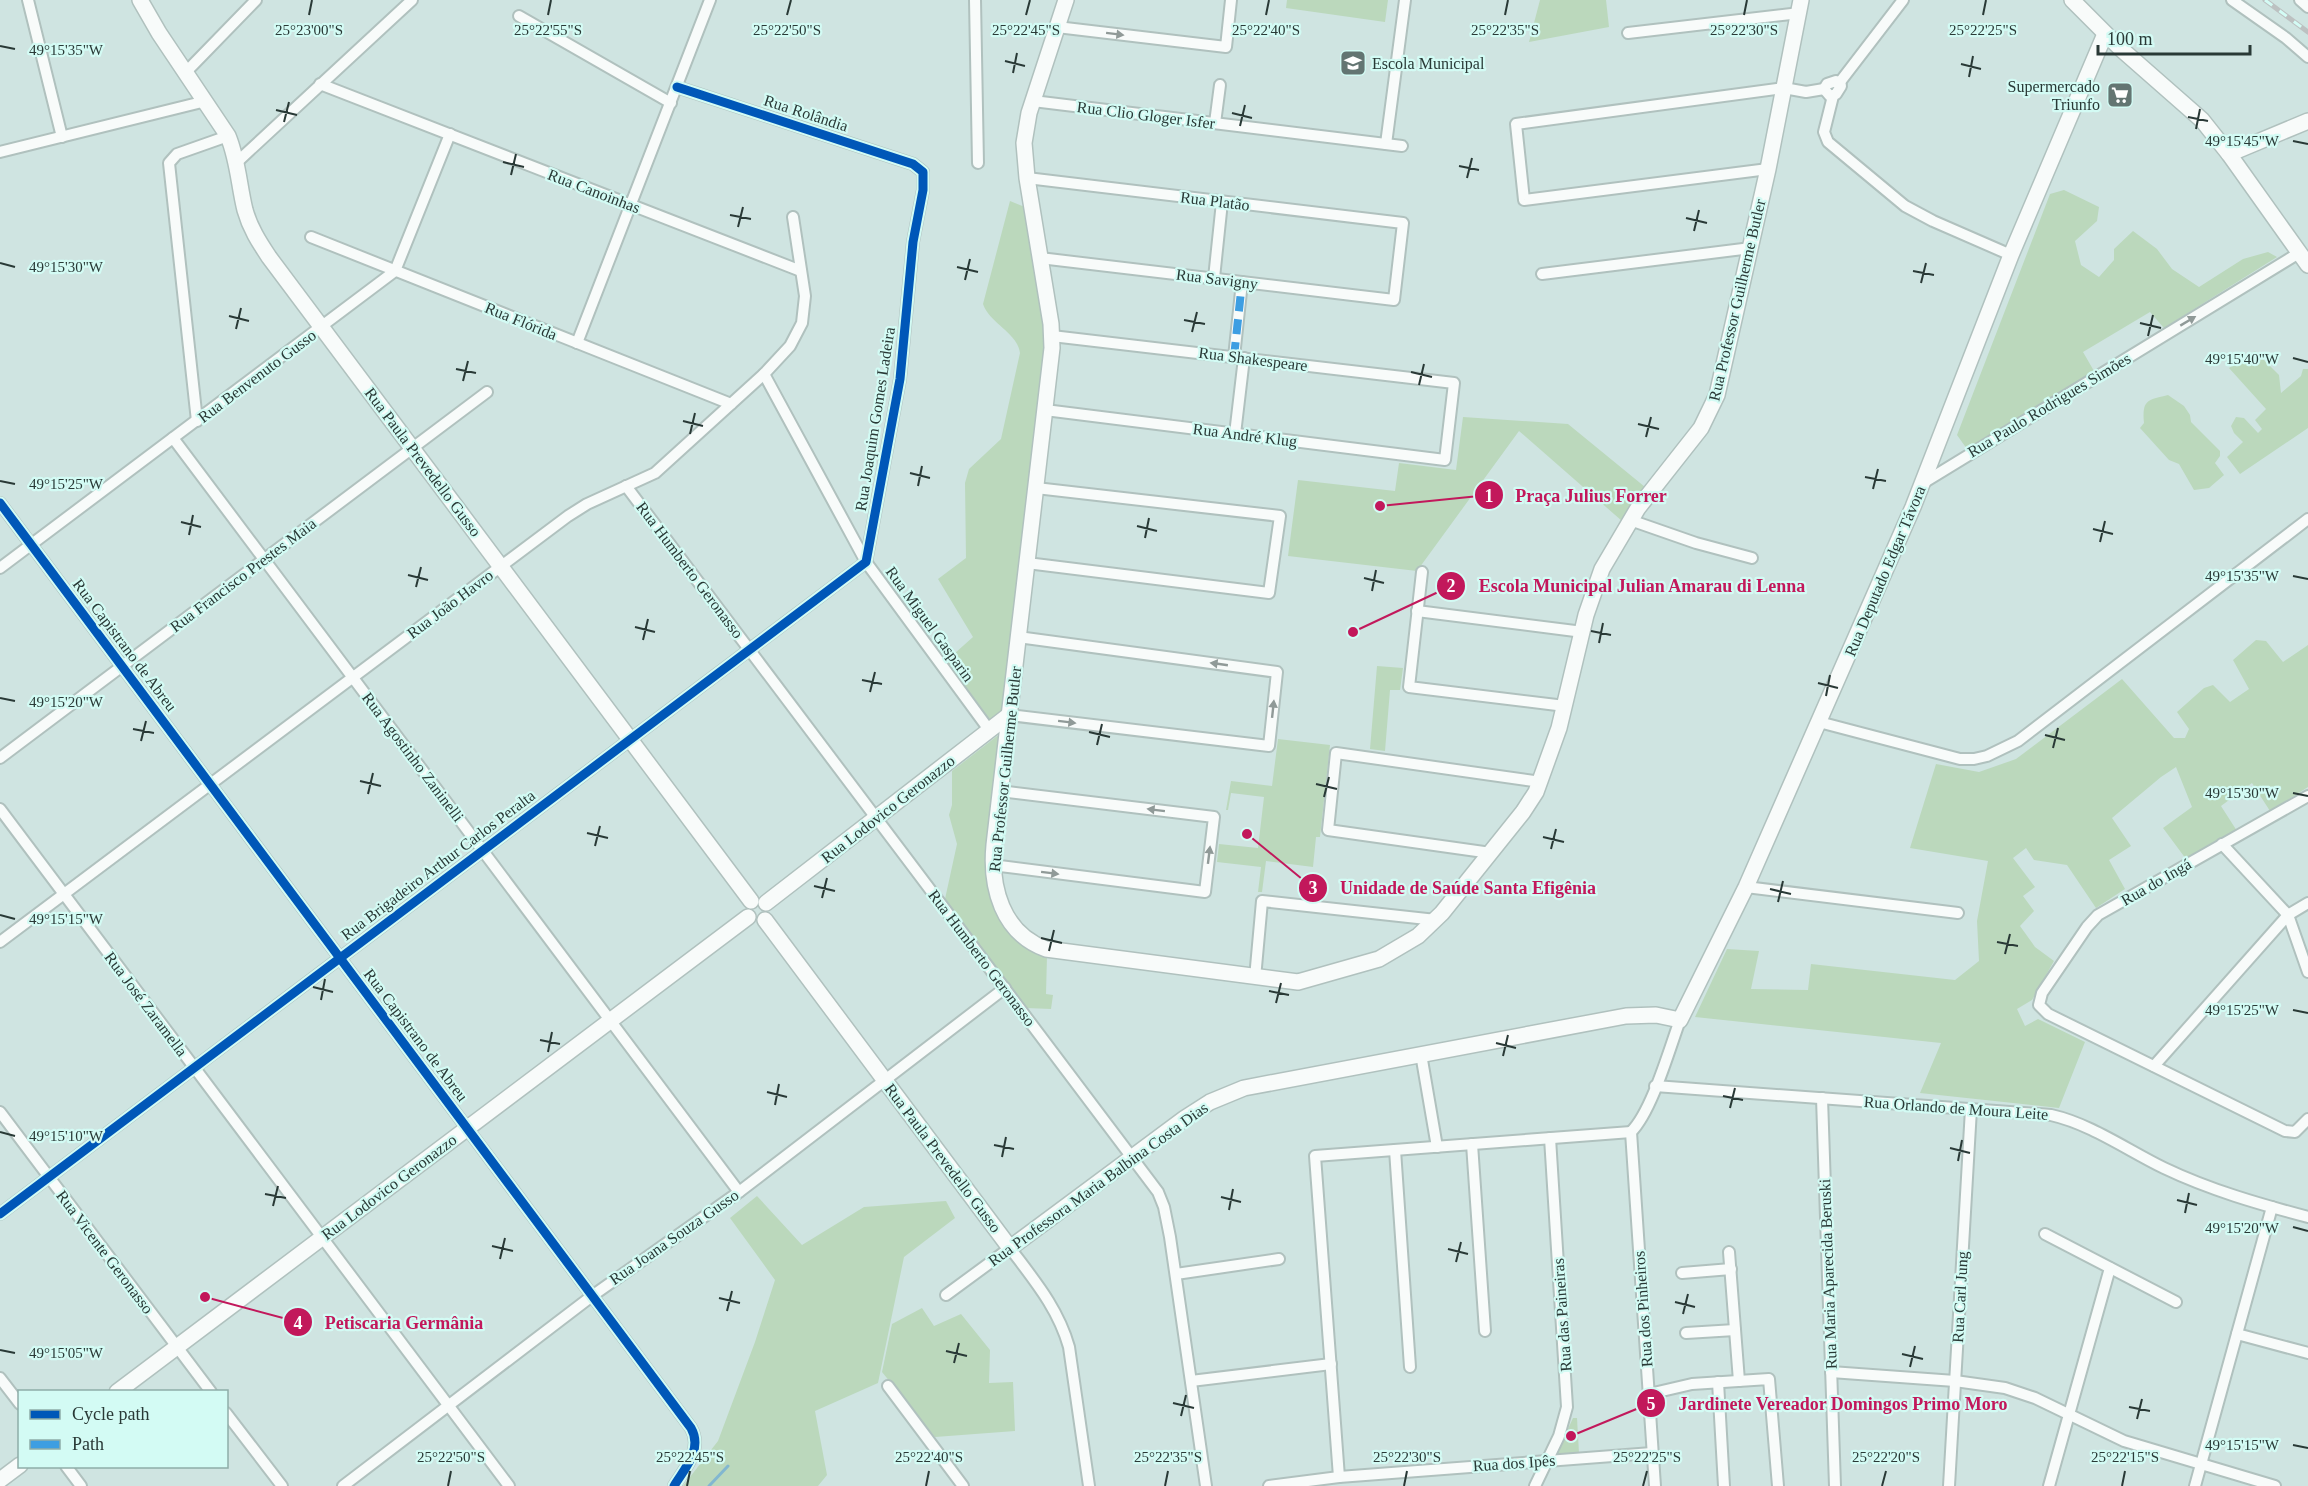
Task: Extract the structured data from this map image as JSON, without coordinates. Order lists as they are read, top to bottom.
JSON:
{
  "streets": {
    "main road": [
      "Rua Professor Guilherme Butler",
      "Rua Paula Prevedello Gusso",
      "Rua Deputado Edgar Távora",
      "Rua Lodovico Geronazzo",
      "Rua Professora Maria Balbina Costa Dias"
    ],
    "street": [
      "Rua Rolândia",
      "Rua Clio Gloger Isfer",
      "Rua Canoinhas",
      "Rua Platão",
      "Rua Savigny",
      "Rua Flórida",
      "Rua Shakespeare",
      "Rua Benvenuto Gusso",
      "Rua Paulo Rodrigues Simões",
      "Rua Joaquim Gomes Ladeira",
      "Rua André Klug",
      "Rua Humberto Geronasso",
      "Rua Francisco Prestes Maia",
      "Rua João Havro",
      "Rua Miguel Gasparin",
      "Rua Capistrano de Abreu",
      "Rua Agostinho Zaninelli",
      "Rua Brigadeiro Arthur Carlos Peralta",
      "Rua do Ingá",
      "Rua José Zaramella",
      "Rua Orlando de Moura Leite",
      "Rua Joana Souza Gusso",
      "Rua Vicente Geronasso",
      "Rua Maria Aparecida Beruski",
      "Rua Carl Jung",
      "Rua dos Pinheiros",
      "Rua das Paineiras",
      "Rua dos Ipês"
    ]
  },
  "crossings": [
    ["Rua Rolândia", "Rua Joaquim Gomes Ladeira"],
    ["Rua Clio Gloger Isfer", "Rua Professor Guilherme Butler"],
    ["Rua Canoinhas", "Rua João Havro"],
    ["Rua Platão", "Rua Savigny"],
    ["Rua Platão", "Rua Professor Guilherme Butler"],
    ["Rua Savigny", "Rua Professor Guilherme Butler"],
    ["Rua Professor Guilherme Butler", "Rua Shakespeare"],
    ["Rua Professor Guilherme Butler", "Rua André Klug"],
    ["Rua Professor Guilherme Butler", "Rua Lodovico Geronazzo"],
    ["Rua Flórida", "Rua Benvenuto Gusso"],
    ["Rua Flórida", "Rua João Havro"],
    ["Rua Shakespeare", "Rua André Klug"],
    ["Rua Benvenuto Gusso", "Rua Paula Prevedello Gusso"],
    ["Rua Benvenuto Gusso", "Rua Capistrano de Abreu"],
    ["Rua Benvenuto Gusso", "Rua Agostinho Zaninelli"],
    ["Rua Paulo Rodrigues Simões", "Rua Deputado Edgar Távora"],
    ["Rua Joaquim Gomes Ladeira", "Rua Miguel Gasparin"],
    ["Rua Joaquim Gomes Ladeira", "Rua Brigadeiro Arthur Carlos Peralta"],
    ["Rua Paula Prevedello Gusso", "Rua Francisco Prestes Maia"],
    ["Rua Paula Prevedello Gusso", "Rua João Havro"],
    ["Rua Paula Prevedello Gusso", "Rua Lodovico Geronazzo"],
    ["Rua Paula Prevedello Gusso", "Rua Brigadeiro Arthur Carlos Peralta"],
    ["Rua Paula Prevedello Gusso", "Rua Professora Maria Balbina Costa Dias"],
    ["Rua Paula Prevedello Gusso", "Rua Joana Souza Gusso"],
    ["Rua Humberto Geronasso", "Rua João Havro"],
    ["Rua Humberto Geronasso", "Rua Lodovico Geronazzo"],
    ["Rua Humberto Geronasso", "Rua Brigadeiro Arthur Carlos Peralta"],
    ["Rua Humberto Geronasso", "Rua Professora Maria Balbina Costa Dias"],
    ["Rua Humberto Geronasso", "Rua Joana Souza Gusso"],
    ["Rua Deputado Edgar Távora", "Rua Orlando de Moura Leite"],
    ["Rua Deputado Edgar Távora", "Rua Professora Maria Balbina Costa Dias"],
    ["Rua Deputado Edgar Távora", "Rua dos Pinheiros"],
    ["Rua Francisco Prestes Maia", "Rua Capistrano de Abreu"],
    ["Rua Francisco Prestes Maia", "Rua Agostinho Zaninelli"],
    ["Rua João Havro", "Rua Miguel Gasparin"],
    ["Rua João Havro", "Rua Capistrano de Abreu"],
    ["Rua João Havro", "Rua Agostinho Zaninelli"],
    ["Rua João Havro", "Rua José Zaramella"],
    ["Rua Miguel Gasparin", "Rua Lodovico Geronazzo"],
    ["Rua Miguel Gasparin", "Rua Brigadeiro Arthur Carlos Peralta"],
    ["Rua Capistrano de Abreu", "Rua Lodovico Geronazzo"],
    ["Rua Capistrano de Abreu", "Rua Brigadeiro Arthur Carlos Peralta"],
    ["Rua Capistrano de Abreu", "Rua Joana Souza Gusso"],
    ["Rua Agostinho Zaninelli", "Rua Lodovico Geronazzo"],
    ["Rua Agostinho Zaninelli", "Rua Brigadeiro Arthur Carlos Peralta"],
    ["Rua Agostinho Zaninelli", "Rua Joana Souza Gusso"],
    ["Rua Lodovico Geronazzo", "Rua José Zaramella"],
    ["Rua Lodovico Geronazzo", "Rua Vicente Geronasso"],
    ["Rua Brigadeiro Arthur Carlos Peralta", "Rua José Zaramella"],
    ["Rua Brigadeiro Arthur Carlos Peralta", "Rua Vicente Geronasso"],
    ["Rua José Zaramella", "Rua Joana Souza Gusso"],
    ["Rua Orlando de Moura Leite", "Rua Maria Aparecida Beruski"],
    ["Rua Orlando de Moura Leite", "Rua Carl Jung"],
    ["Rua dos Pinheiros", "Rua dos Ipês"],
    ["Rua das Paineiras", "Rua dos Ipês"]
  ],
  "one_way": ["Rua Paulo Rodrigues Simões"],
  "places": {
    "school or university": ["Escola Municipal"],
    "supermarket": ["Supermercado Triunfo"],
    "other": [
      "Praça Julius Forrer",
      "Escola Municipal Julian Amarau di Lenna",
      "Unidade de Saúde Santa Efigênia",
      "Petiscaria Germânia",
      "Jardinete Vereador Domingos Primo Moro"
    ]
  },
  "legend": ["Cycle path", "Path"],
  "scale_bar": "100 m",
  "coordinates": [
    "25°23'00\"S",
    "25°22'55\"S",
    "25°22'50\"S",
    "25°22'45\"S",
    "25°22'40\"S",
    "25°22'35\"S",
    "25°22'30\"S",
    "25°22'25\"S",
    "49°15'35\"W",
    "49°15'45\"W",
    "49°15'30\"W",
    "49°15'40\"W",
    "49°15'25\"W",
    "49°15'20\"W",
    "49°15'15\"W",
    "49°15'10\"W",
    "49°15'05\"W",
    "25°22'20\"S",
    "25°22'15\"S"
  ]
}
